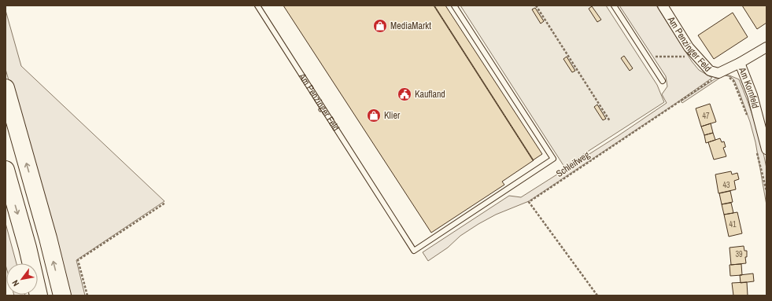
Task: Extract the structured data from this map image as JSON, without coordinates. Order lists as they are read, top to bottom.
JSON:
{
  "streets": {
    "street": ["Am Penzinger Feld", "Am Kornfeld"],
    "path": ["Schleifweg"]
  },
  "crossings": [
    ["Am Penzinger Feld", "Am Kornfeld"],
    ["Am Penzinger Feld", "Schleifweg"]
  ],
  "places": {
    "shop": ["MediaMarkt", "Klier"],
    "public building": ["Kaufland"]
  },
  "house_numbers": [
    "47",
    "43",
    "41",
    "39"
  ],
  "north": "bottom left"
}
